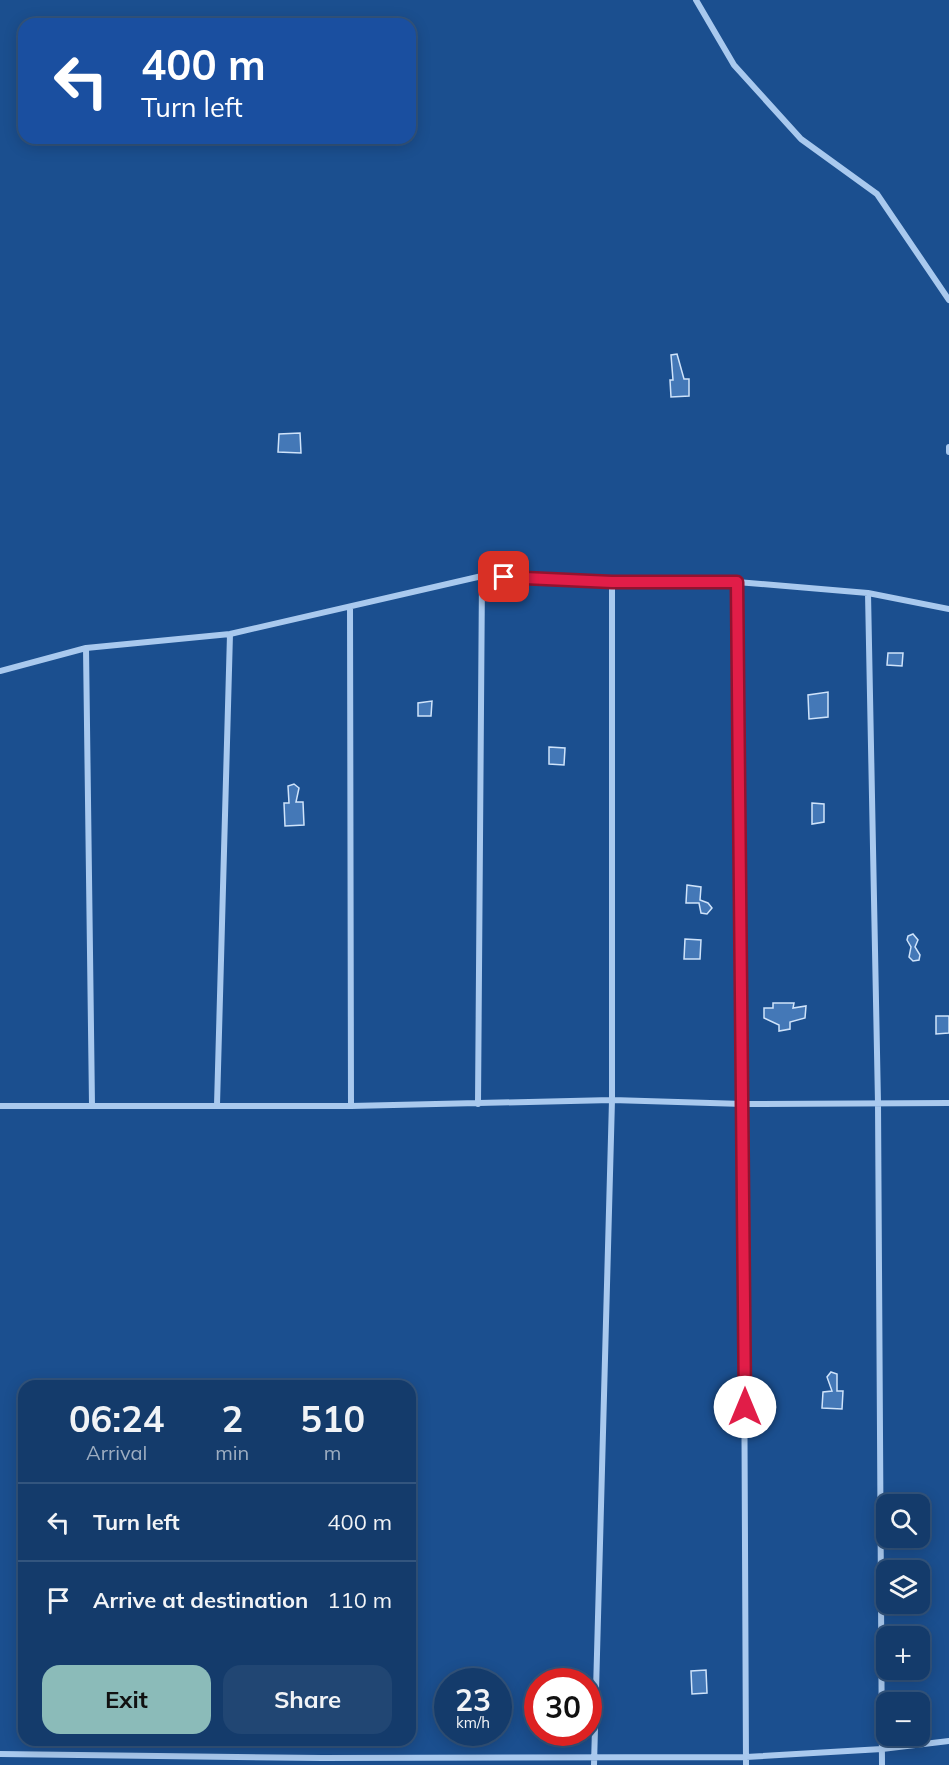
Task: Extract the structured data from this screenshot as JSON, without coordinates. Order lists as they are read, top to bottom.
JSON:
{
  "page": {
    "turn": ["400 m", "Turn left"],
    "eta": [
      "06:24",
      "Arrival",
      "2",
      "min",
      "510",
      "m"
    ],
    "list": [
      {
        "name": "Turn left",
        "value": "400 m"
      },
      {
        "name": "Arrive at destination",
        "value": "110 m"
      }
    ],
    "map_buttons": ["+", "−"],
    "buttons": ["Exit", "Share"],
    "speed": "23 km/h",
    "limit": "30"
  }
}
